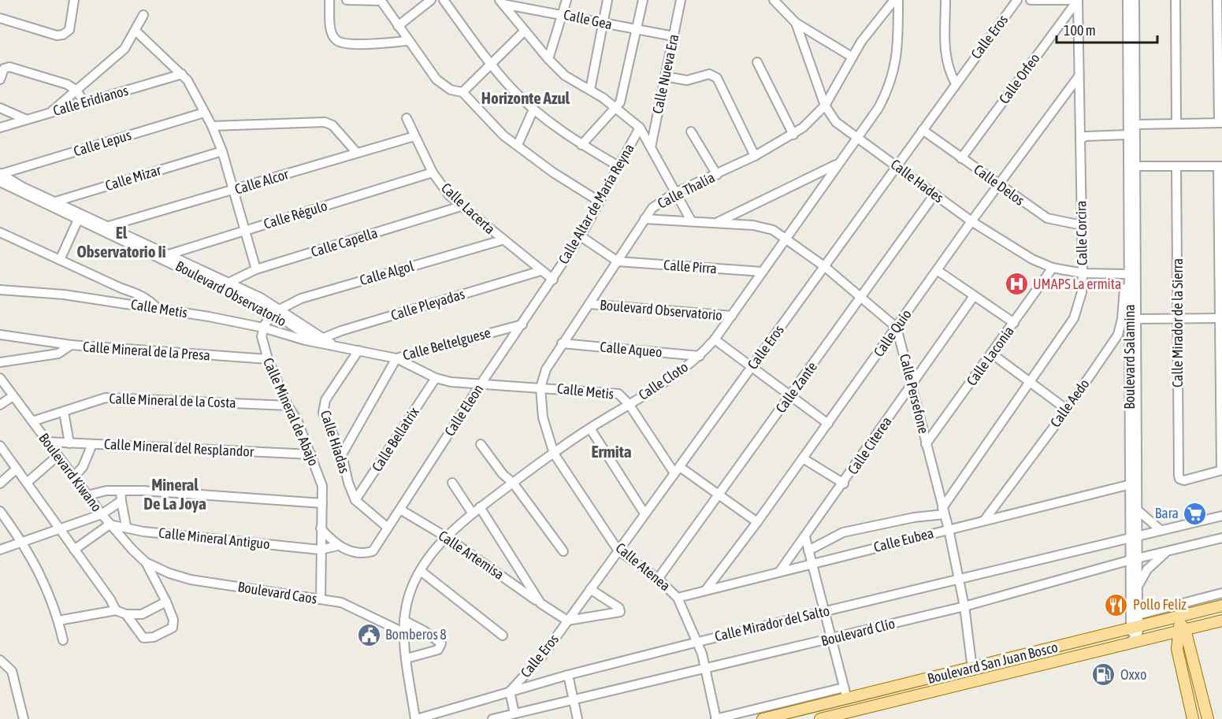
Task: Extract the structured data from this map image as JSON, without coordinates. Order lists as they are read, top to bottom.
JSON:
{
  "streets": {
    "main road": ["Boulevard San Juan Bosco"],
    "street": [
      "Calle Gea",
      "Calle Eros",
      "Calle Nueva Era",
      "Calle Orfeo",
      "Calle Eridianos",
      "Calle Lepus",
      "Calle Mizar",
      "Calle Hades",
      "Calle Alcor",
      "Calle Delos",
      "Calle Thalía",
      "Calle Altar de María Reyna",
      "Calle Lacerta",
      "Calle Régulo",
      "Calle Corcira",
      "Calle Capella",
      "Calle Pirra",
      "Calle Algol",
      "Boulevard Observatorio",
      "Calle Pleyadas",
      "Calle Metis",
      "Calle Mirador de la Sierra",
      "Calle Quío",
      "Calle Beltelguese",
      "Calle Aqueo",
      "Calle Mineral de la Presa",
      "Calle Laconia",
      "Boulevard Salamina",
      "Calle Cloto",
      "Calle Zante",
      "Calle Persefone",
      "Calle Mineral de la Costa",
      "Calle Aedo",
      "Calle Eleon",
      "Calle Mineral de Abajo",
      "Calle Bellatrix",
      "Calle Híadas",
      "Calle Citerea",
      "Calle Mineral del Resplandor",
      "Boulevard Kiwano",
      "Calle Mineral Antiguo",
      "Calle Eubea",
      "Calle Artemisa",
      "Calle Atenea",
      "Boulevard Caos",
      "Calle Mirador del Salto",
      "Boulevard Clío"
    ]
  },
  "crossings": [
    ["Calle Gea", "Calle Nueva Era"],
    ["Calle Eros", "Calle Hades"],
    ["Calle Eros", "Calle Delos"],
    ["Calle Eros", "Calle Metis"],
    ["Calle Eros", "Calle Artemisa"],
    ["Calle Eros", "Calle Atenea"],
    ["Calle Eros", "Calle Mirador del Salto"],
    ["Calle Orfeo", "Calle Delos"],
    ["Calle Orfeo", "Calle Corcira"],
    ["Calle Lepus", "Boulevard Observatorio"],
    ["Calle Mizar", "Boulevard Observatorio"],
    ["Calle Hades", "Calle Thalía"],
    ["Calle Hades", "Calle Corcira"],
    ["Calle Hades", "Calle Quío"],
    ["Calle Hades", "Calle Laconia"],
    ["Calle Hades", "Boulevard Salamina"],
    ["Calle Hades", "Calle Cloto"],
    ["Calle Hades", "Calle Zante"],
    ["Calle Hades", "Calle Aedo"],
    ["Calle Alcor", "Calle Lacerta"],
    ["Calle Alcor", "Boulevard Observatorio"],
    ["Calle Delos", "Calle Corcira"],
    ["Calle Delos", "Calle Quío"],
    ["Calle Thalía", "Calle Pirra"],
    ["Calle Thalía", "Boulevard Observatorio"],
    ["Calle Thalía", "Calle Metis"],
    ["Calle Thalía", "Calle Aqueo"],
    ["Calle Thalía", "Calle Cloto"],
    ["Calle Thalía", "Calle Atenea"],
    ["Calle Altar de María Reyna", "Calle Lacerta"],
    ["Calle Altar de María Reyna", "Calle Eleon"],
    ["Calle Lacerta", "Calle Régulo"],
    ["Calle Lacerta", "Calle Capella"],
    ["Calle Lacerta", "Calle Algol"],
    ["Calle Lacerta", "Calle Pleyadas"],
    ["Calle Lacerta", "Calle Eleon"],
    ["Calle Régulo", "Boulevard Observatorio"],
    ["Calle Corcira", "Calle Quío"],
    ["Calle Corcira", "Calle Persefone"],
    ["Calle Capella", "Boulevard Observatorio"],
    ["Calle Pirra", "Calle Cloto"],
    ["Calle Algol", "Boulevard Observatorio"],
    ["Boulevard Observatorio", "Calle Pleyadas"],
    ["Boulevard Observatorio", "Calle Metis"],
    ["Boulevard Observatorio", "Calle Beltelguese"],
    ["Boulevard Observatorio", "Calle Cloto"],
    ["Boulevard Observatorio", "Calle Eleon"],
    ["Boulevard Observatorio", "Calle Bellatrix"],
    ["Boulevard Observatorio", "Calle Híadas"],
    ["Calle Pleyadas", "Calle Metis"],
    ["Calle Metis", "Calle Cloto"],
    ["Calle Metis", "Calle Mineral de Abajo"],
    ["Calle Quío", "Calle Persefone"],
    ["Calle Quío", "Calle Eubea"],
    ["Calle Beltelguese", "Calle Eleon"],
    ["Calle Beltelguese", "Calle Híadas"],
    ["Calle Aqueo", "Calle Cloto"],
    ["Calle Mineral de la Presa", "Calle Mineral de Abajo"],
    ["Calle Laconia", "Calle Persefone"],
    ["Boulevard Salamina", "Calle Aedo"],
    ["Boulevard Salamina", "Calle Eubea"],
    ["Boulevard Salamina", "Calle Mirador del Salto"],
    ["Boulevard Salamina", "Boulevard Clío"],
    ["Boulevard Salamina", "Boulevard San Juan Bosco"],
    ["Calle Cloto", "Calle Artemisa"],
    ["Calle Cloto", "Calle Atenea"],
    ["Calle Cloto", "Boulevard Caos"],
    ["Calle Cloto", "Calle Mirador del Salto"],
    ["Calle Zante", "Calle Atenea"],
    ["Calle Persefone", "Calle Citerea"],
    ["Calle Persefone", "Calle Eubea"],
    ["Calle Persefone", "Calle Mirador del Salto"],
    ["Calle Persefone", "Boulevard Clío"],
    ["Calle Persefone", "Boulevard San Juan Bosco"],
    ["Calle Mineral de la Costa", "Calle Mineral de Abajo"],
    ["Calle Mineral de la Costa", "Boulevard Kiwano"],
    ["Calle Aedo", "Calle Eubea"],
    ["Calle Eleon", "Calle Híadas"],
    ["Calle Eleon", "Calle Mineral Antiguo"],
    ["Calle Eleon", "Calle Artemisa"],
    ["Calle Mineral de Abajo", "Calle Mineral del Resplandor"],
    ["Calle Mineral de Abajo", "Calle Mineral Antiguo"],
    ["Calle Mineral de Abajo", "Boulevard Caos"],
    ["Calle Bellatrix", "Calle Híadas"],
    ["Calle Citerea", "Calle Eubea"],
    ["Calle Mineral del Resplandor", "Boulevard Kiwano"],
    ["Boulevard Kiwano", "Calle Mineral Antiguo"],
    ["Boulevard Kiwano", "Boulevard Caos"],
    ["Calle Eubea", "Calle Atenea"],
    ["Calle Atenea", "Calle Mirador del Salto"],
    ["Calle Atenea", "Boulevard Clío"]
  ],
  "districts": [
    "Horizonte Azul",
    "El Observatorio Ii",
    "Ermita",
    "Mineral De La Joya"
  ],
  "places": {
    "hospital": ["UMAPS La ermita"],
    "supermarket": ["Bara"],
    "restaurant": ["Pollo Feliz"],
    "public building": ["Bomberos 8"],
    "fuel station": ["Oxxo"]
  },
  "scale_bar": "100 m"
}
